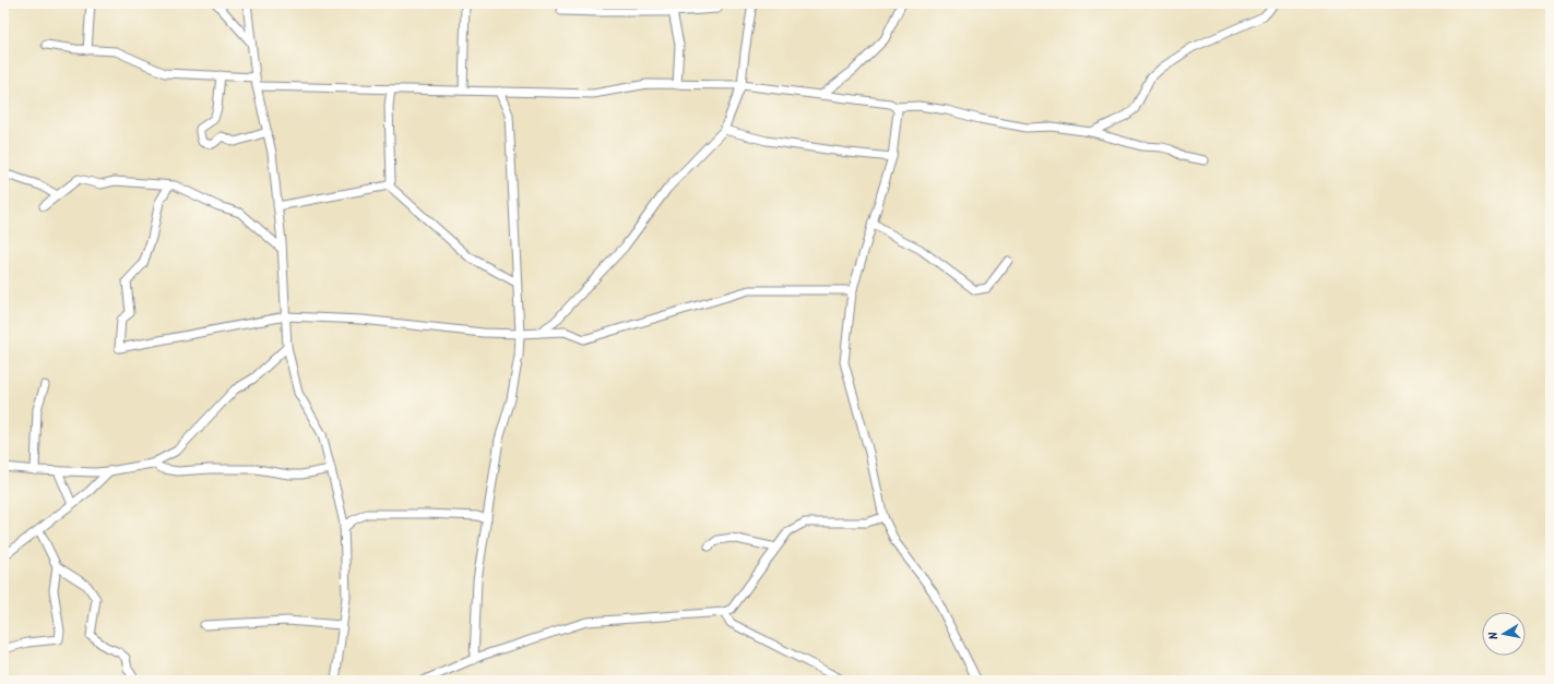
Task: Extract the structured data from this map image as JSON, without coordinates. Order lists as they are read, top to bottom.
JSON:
{
  "north": "left"
}
